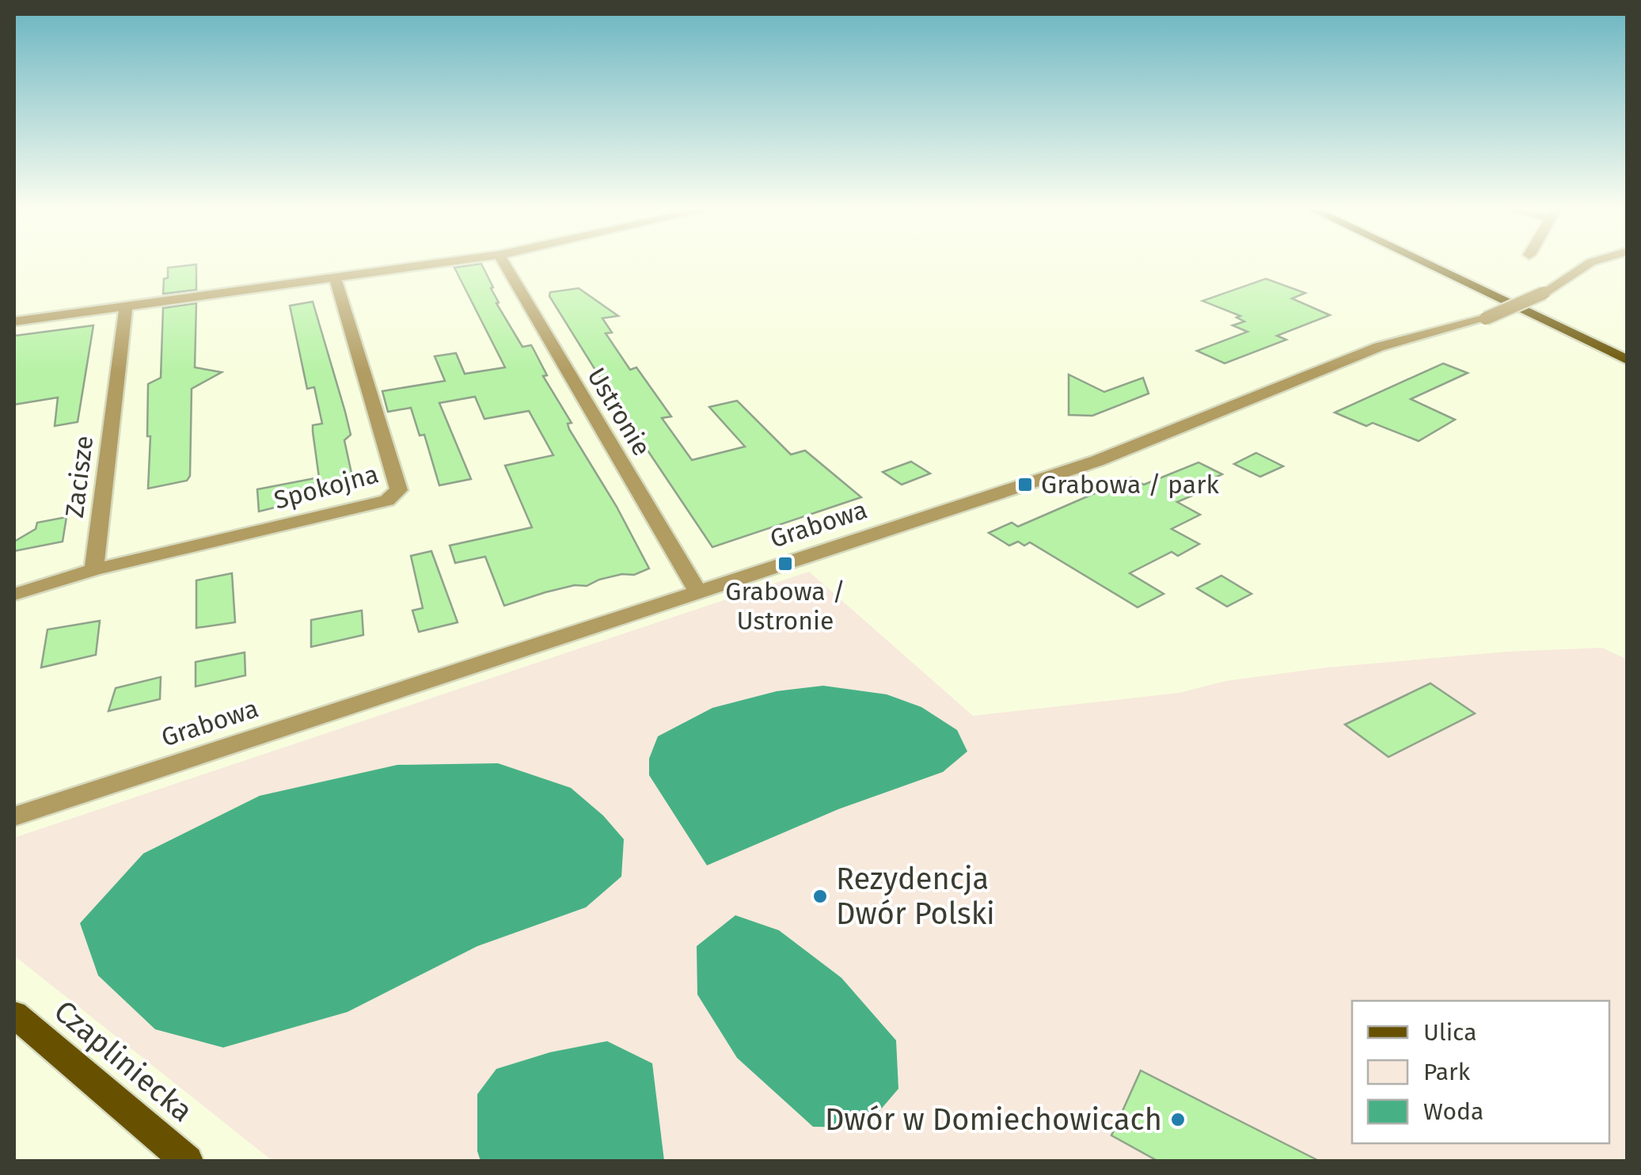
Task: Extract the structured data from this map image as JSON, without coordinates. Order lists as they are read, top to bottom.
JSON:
{
  "streets": {
    "main road": ["Czapliniecka"],
    "street": [
      "Ustronie",
      "Zacisze",
      "Spokojna",
      "Grabowa"
    ]
  },
  "crossings": [
    ["Ustronie", "Grabowa"],
    ["Zacisze", "Spokojna"]
  ],
  "places": {
    "transit": ["Grabowa / park", "Grabowa / Ustronie"],
    "other": ["Rezydencja Dwór Polski", "Dwór w Domiechowicach"]
  },
  "legend": ["Ulica", "Park", "Woda"]
}
